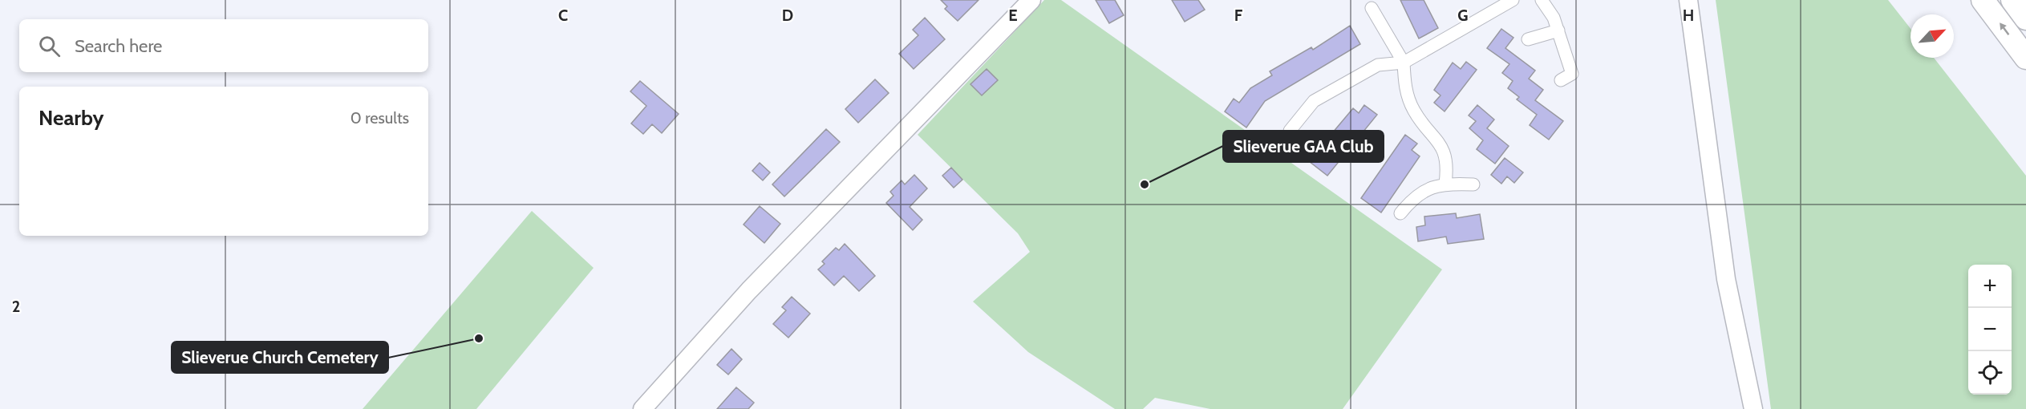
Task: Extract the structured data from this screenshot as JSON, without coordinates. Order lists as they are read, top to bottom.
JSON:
{
  "places": ["Slieverue GAA Club", "Slieverue Church Cemetery"],
  "north": "top right",
  "page": {
    "search": "Search here",
    "heading": ["Nearby", "0 results"],
    "map_buttons": ["+", "−"]
  },
  "grid": {
    "columns": [
      "C",
      "D",
      "E",
      "F",
      "G",
      "H"
    ],
    "rows": ["2"]
  }
}
